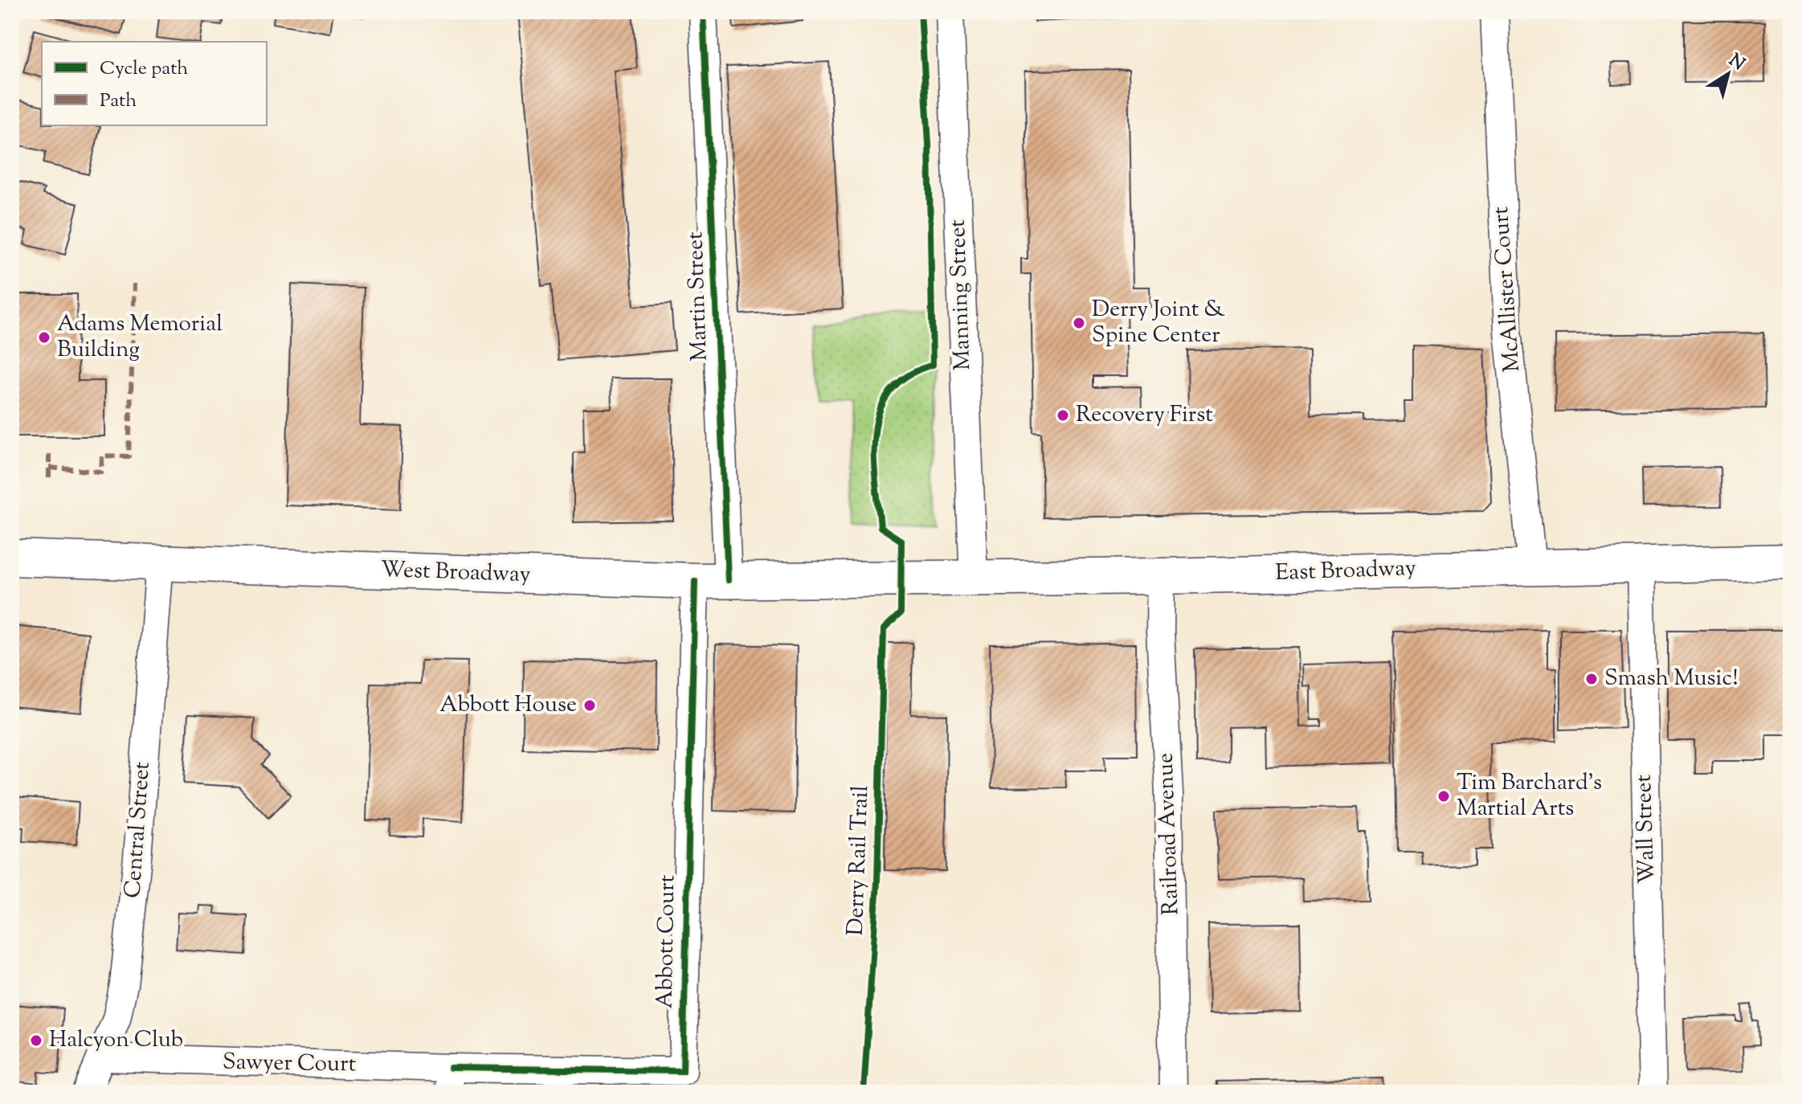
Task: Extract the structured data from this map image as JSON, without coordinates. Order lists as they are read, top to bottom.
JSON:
{
  "streets": {
    "main road": ["East Broadway", "West Broadway"],
    "street": [
      "McAllister Court",
      "Manning Street",
      "Martin Street",
      "Wall Street",
      "Central Street",
      "Railroad Avenue",
      "Abbott Court",
      "Sawyer Court"
    ],
    "cycle path": ["Derry Rail Trail"]
  },
  "crossings": [
    ["McAllister Court", "East Broadway"],
    ["Manning Street", "East Broadway"],
    ["Martin Street", "West Broadway"],
    ["Martin Street", "Abbott Court"],
    ["East Broadway", "West Broadway"],
    ["East Broadway", "Wall Street"],
    ["East Broadway", "Railroad Avenue"],
    ["West Broadway", "Central Street"],
    ["West Broadway", "Abbott Court"],
    ["Central Street", "Sawyer Court"],
    ["Abbott Court", "Sawyer Court"]
  ],
  "places": [
    "Derry Joint & Spine Center",
    "Adams Memorial Building",
    "Recovery First",
    "Smash Music!",
    "Abbott House",
    "Tim Barchard's Martial Arts",
    "Halcyon Club"
  ],
  "legend": ["Cycle path", "Path"],
  "north": "top right"
}
